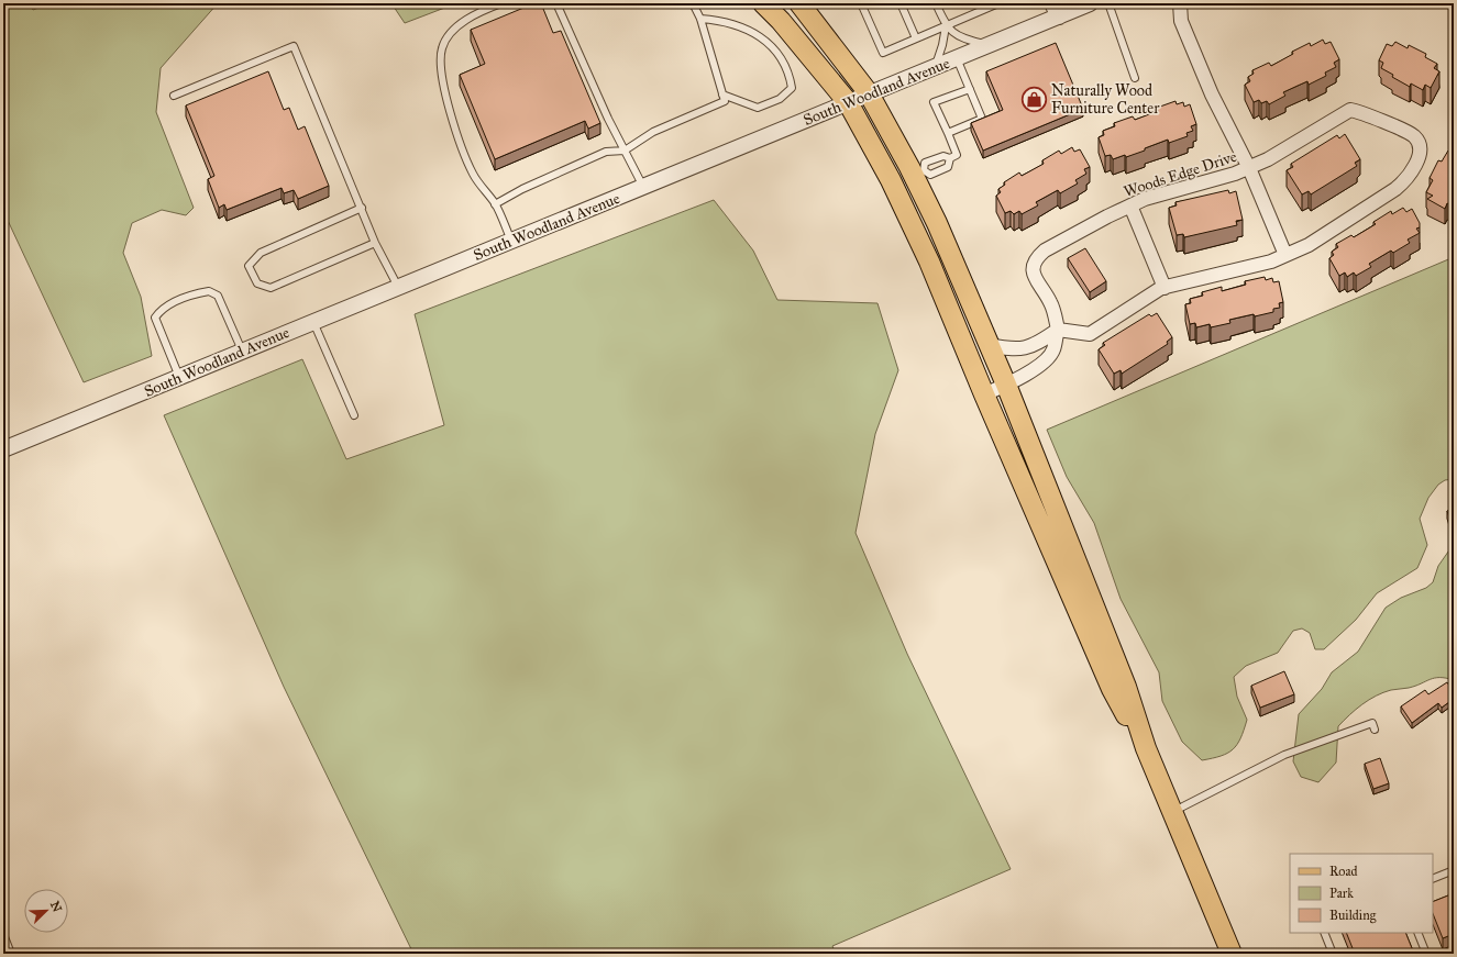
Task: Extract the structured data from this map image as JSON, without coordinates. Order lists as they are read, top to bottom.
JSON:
{
  "streets": {
    "street": ["South Woodland Avenue", "Woods Edge Drive"]
  },
  "places": {
    "shop": ["Naturally Wood Furniture Center"]
  },
  "legend": ["Road", "Park", "Building"],
  "north": "top right"
}
